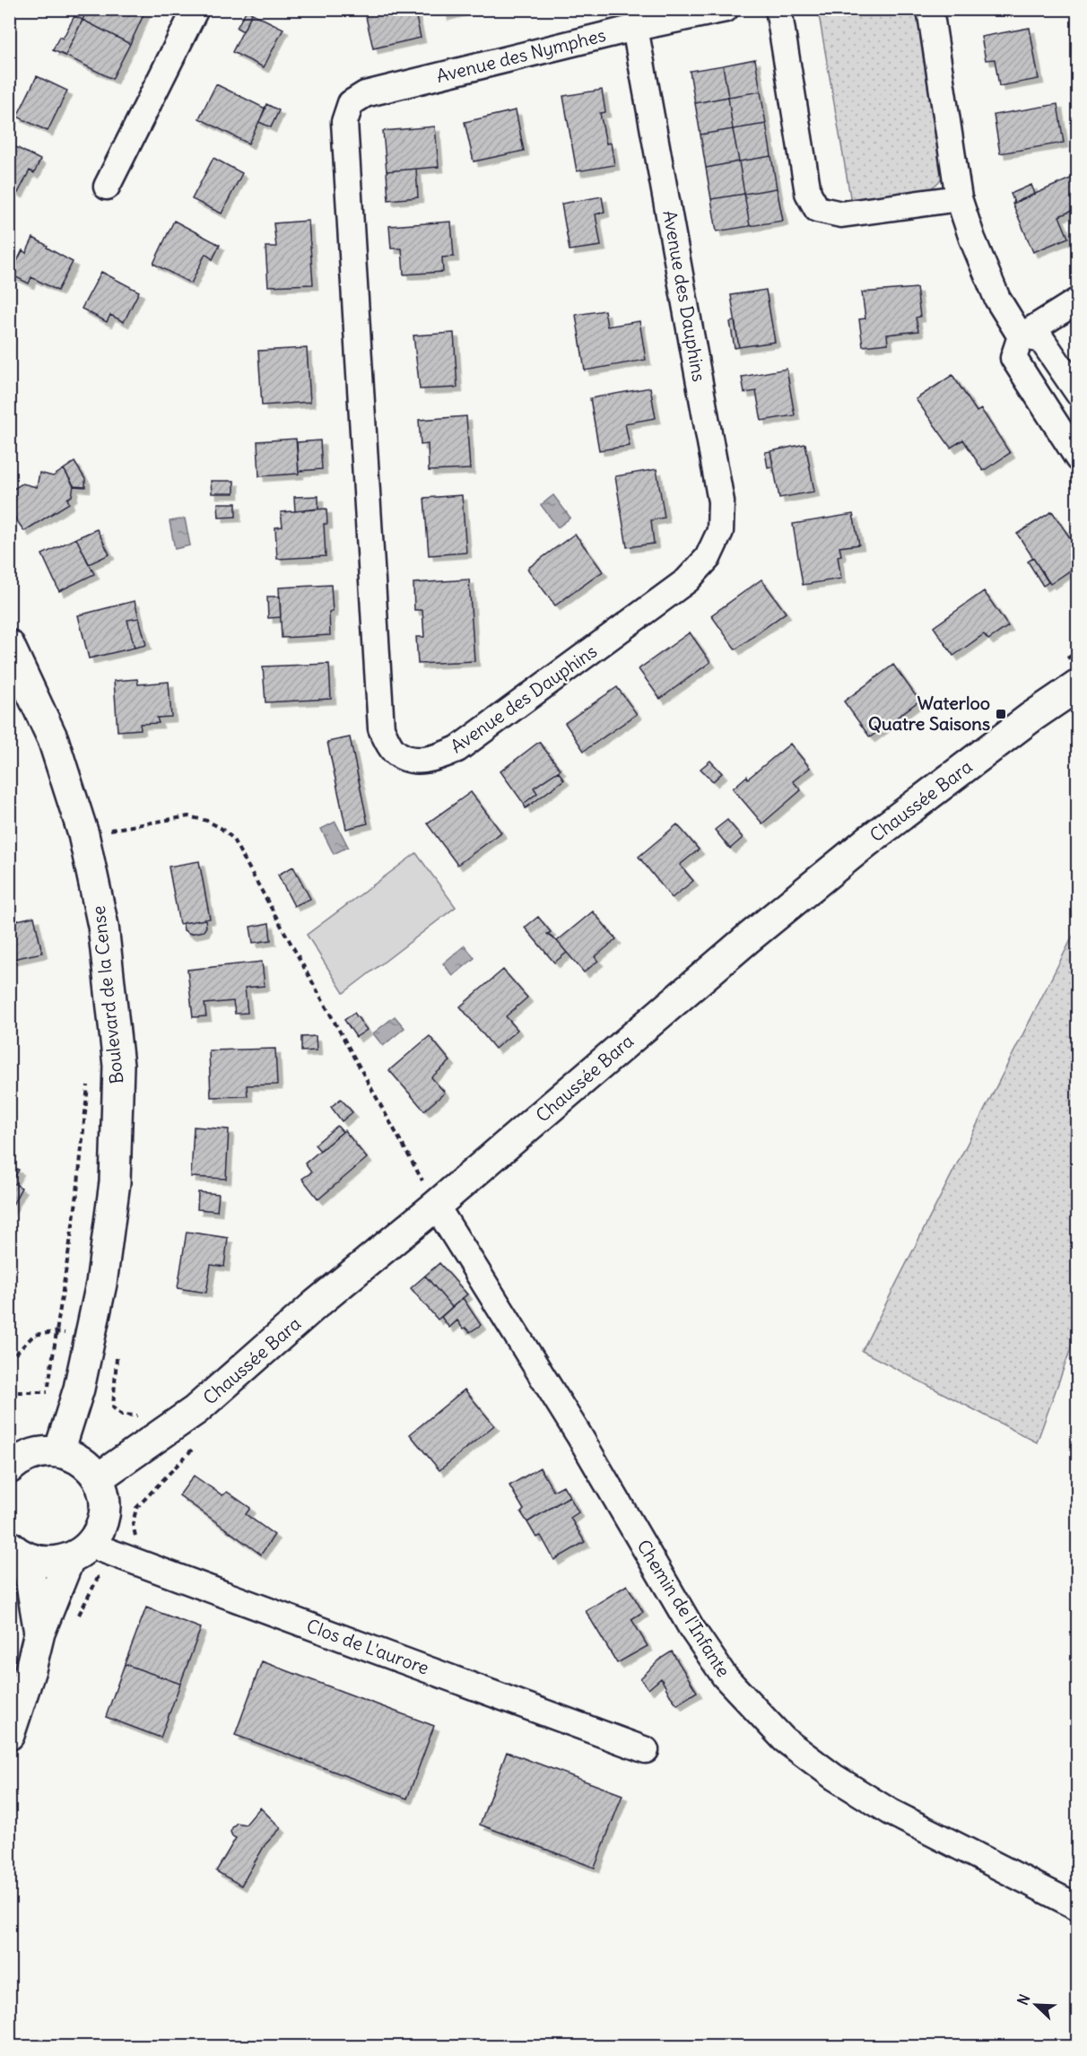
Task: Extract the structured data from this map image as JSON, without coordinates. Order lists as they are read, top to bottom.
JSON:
{
  "streets": {
    "main road": ["Chaussée Bara", "Boulevard de la Cense"],
    "street": [
      "Avenue des Nymphes",
      "Avenue des Dauphins",
      "Chemin de l'Infante",
      "Clos de L'aurore"
    ]
  },
  "crossings": [
    ["Avenue des Nymphes", "Avenue des Dauphins"],
    ["Chaussée Bara", "Chemin de l'Infante"]
  ],
  "places": {
    "transit": ["Waterloo Quatre Saisons"]
  },
  "north": "top left"
}
